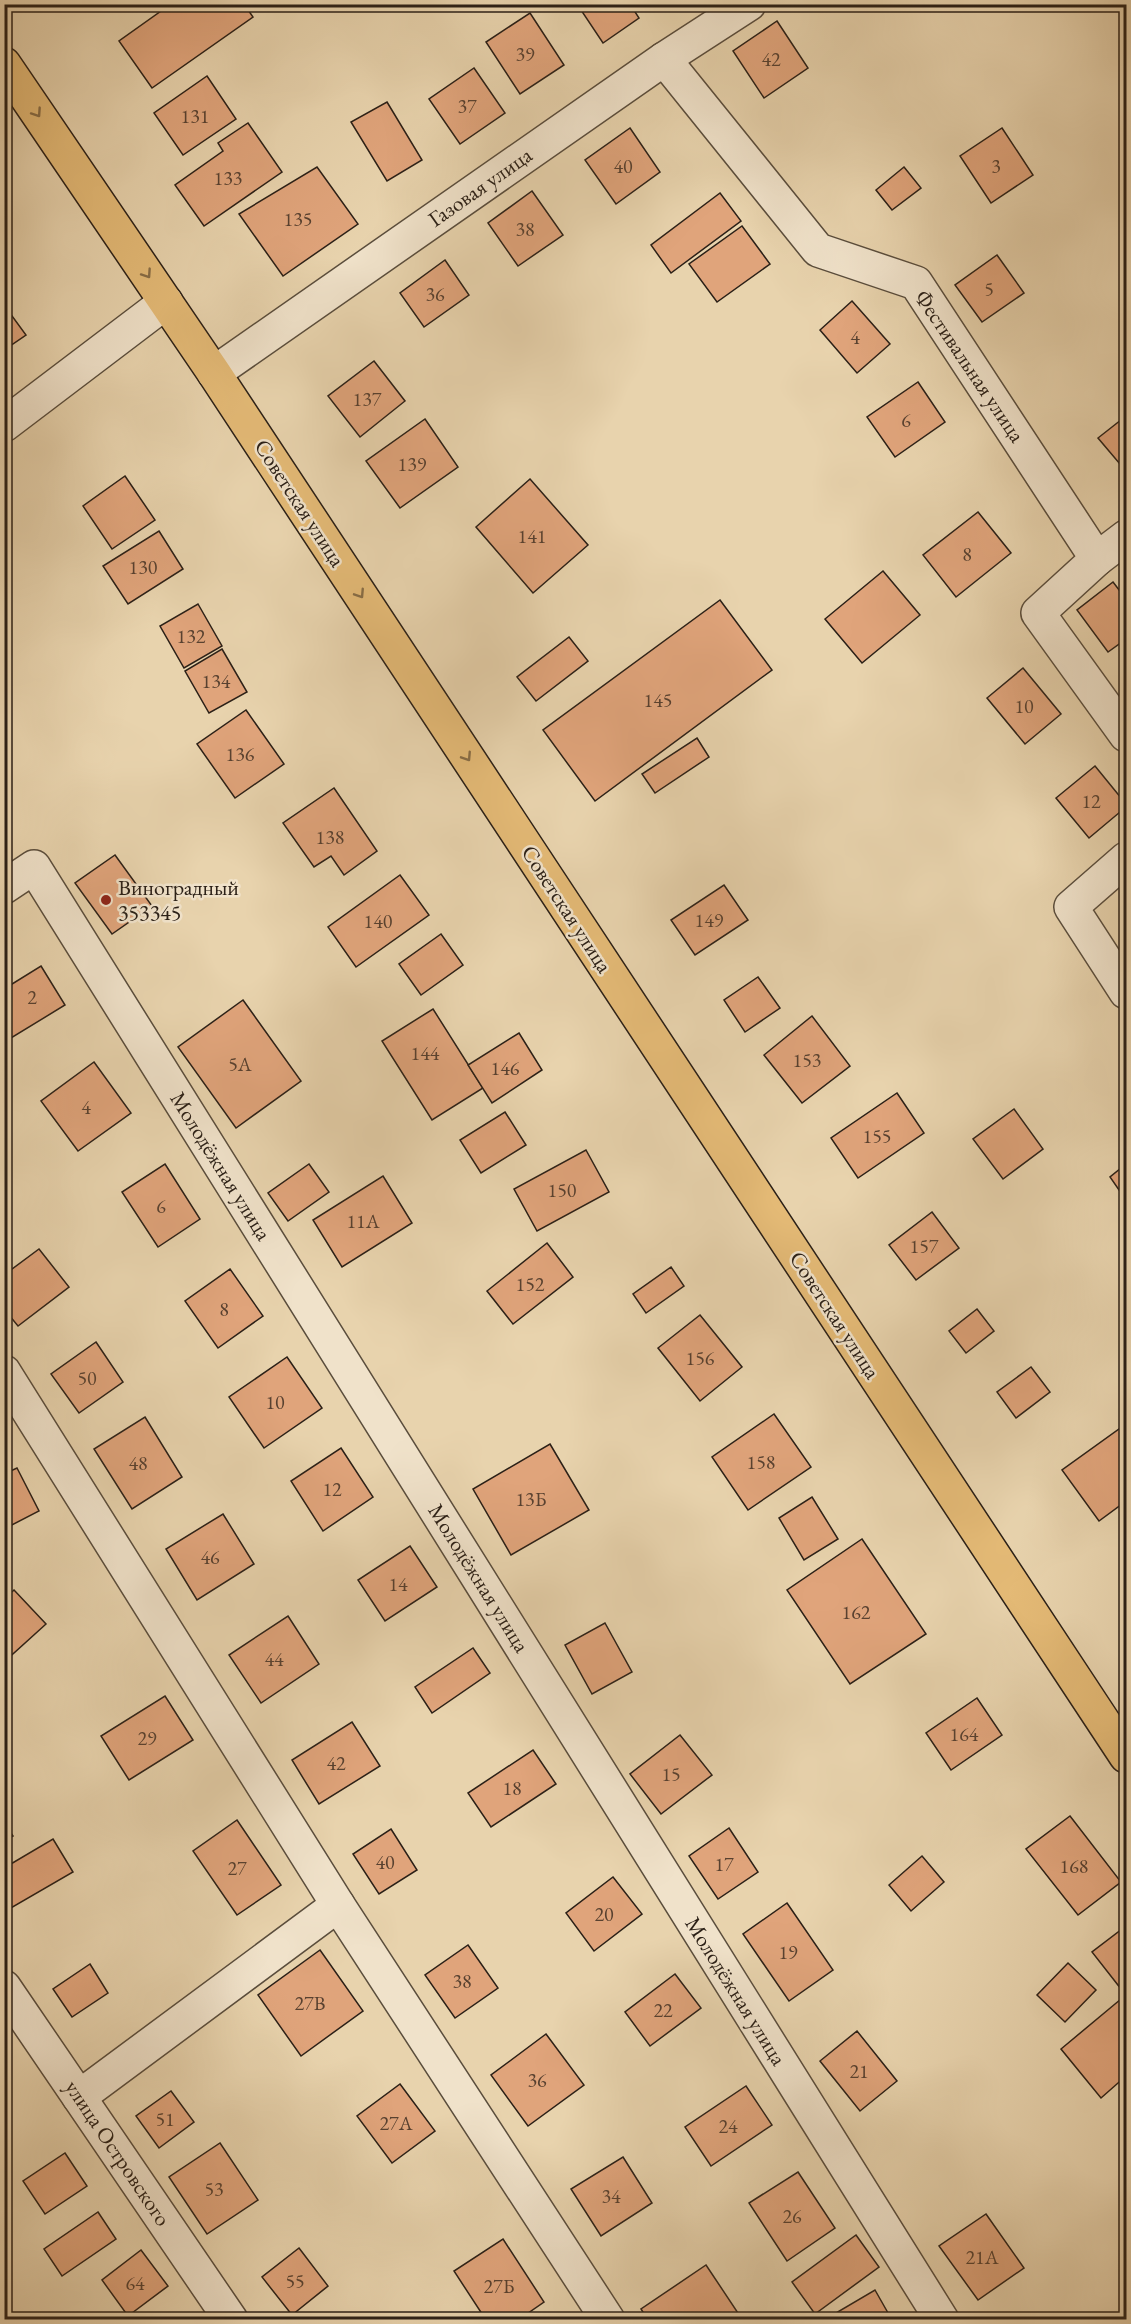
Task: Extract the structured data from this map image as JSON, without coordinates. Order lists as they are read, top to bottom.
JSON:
{
  "streets": {
    "main road": ["Советская улица"],
    "street": [
      "Газовая улица",
      "Фестивальная улица",
      "Молодёжная улица",
      "улица Островского"
    ]
  },
  "crossings": [
    ["Газовая улица", "Фестивальная улица"],
    ["Газовая улица", "Советская улица"]
  ],
  "one_way": ["Советская улица"],
  "places": ["Виноградный 353345"],
  "house_numbers": [
    "39",
    "42",
    "37",
    "131",
    "40",
    "3",
    "133",
    "135",
    "38",
    "5",
    "36",
    "4",
    "137",
    "6",
    "139",
    "141",
    "8",
    "130",
    "132",
    "134",
    "145",
    "10",
    "136",
    "12",
    "138",
    "149",
    "140",
    "2",
    "144",
    "153",
    "5А",
    "146",
    "4",
    "155",
    "150",
    "6",
    "11А",
    "157",
    "152",
    "8",
    "156",
    "50",
    "10",
    "158",
    "48",
    "12",
    "13Б",
    "46",
    "14",
    "162",
    "44",
    "164",
    "29",
    "42",
    "15",
    "18",
    "40",
    "17",
    "168",
    "27",
    "20",
    "19",
    "38",
    "27В",
    "22",
    "21",
    "36",
    "51",
    "27А",
    "24",
    "53",
    "34",
    "26",
    "21А",
    "55",
    "64",
    "27Б"
  ]
}
